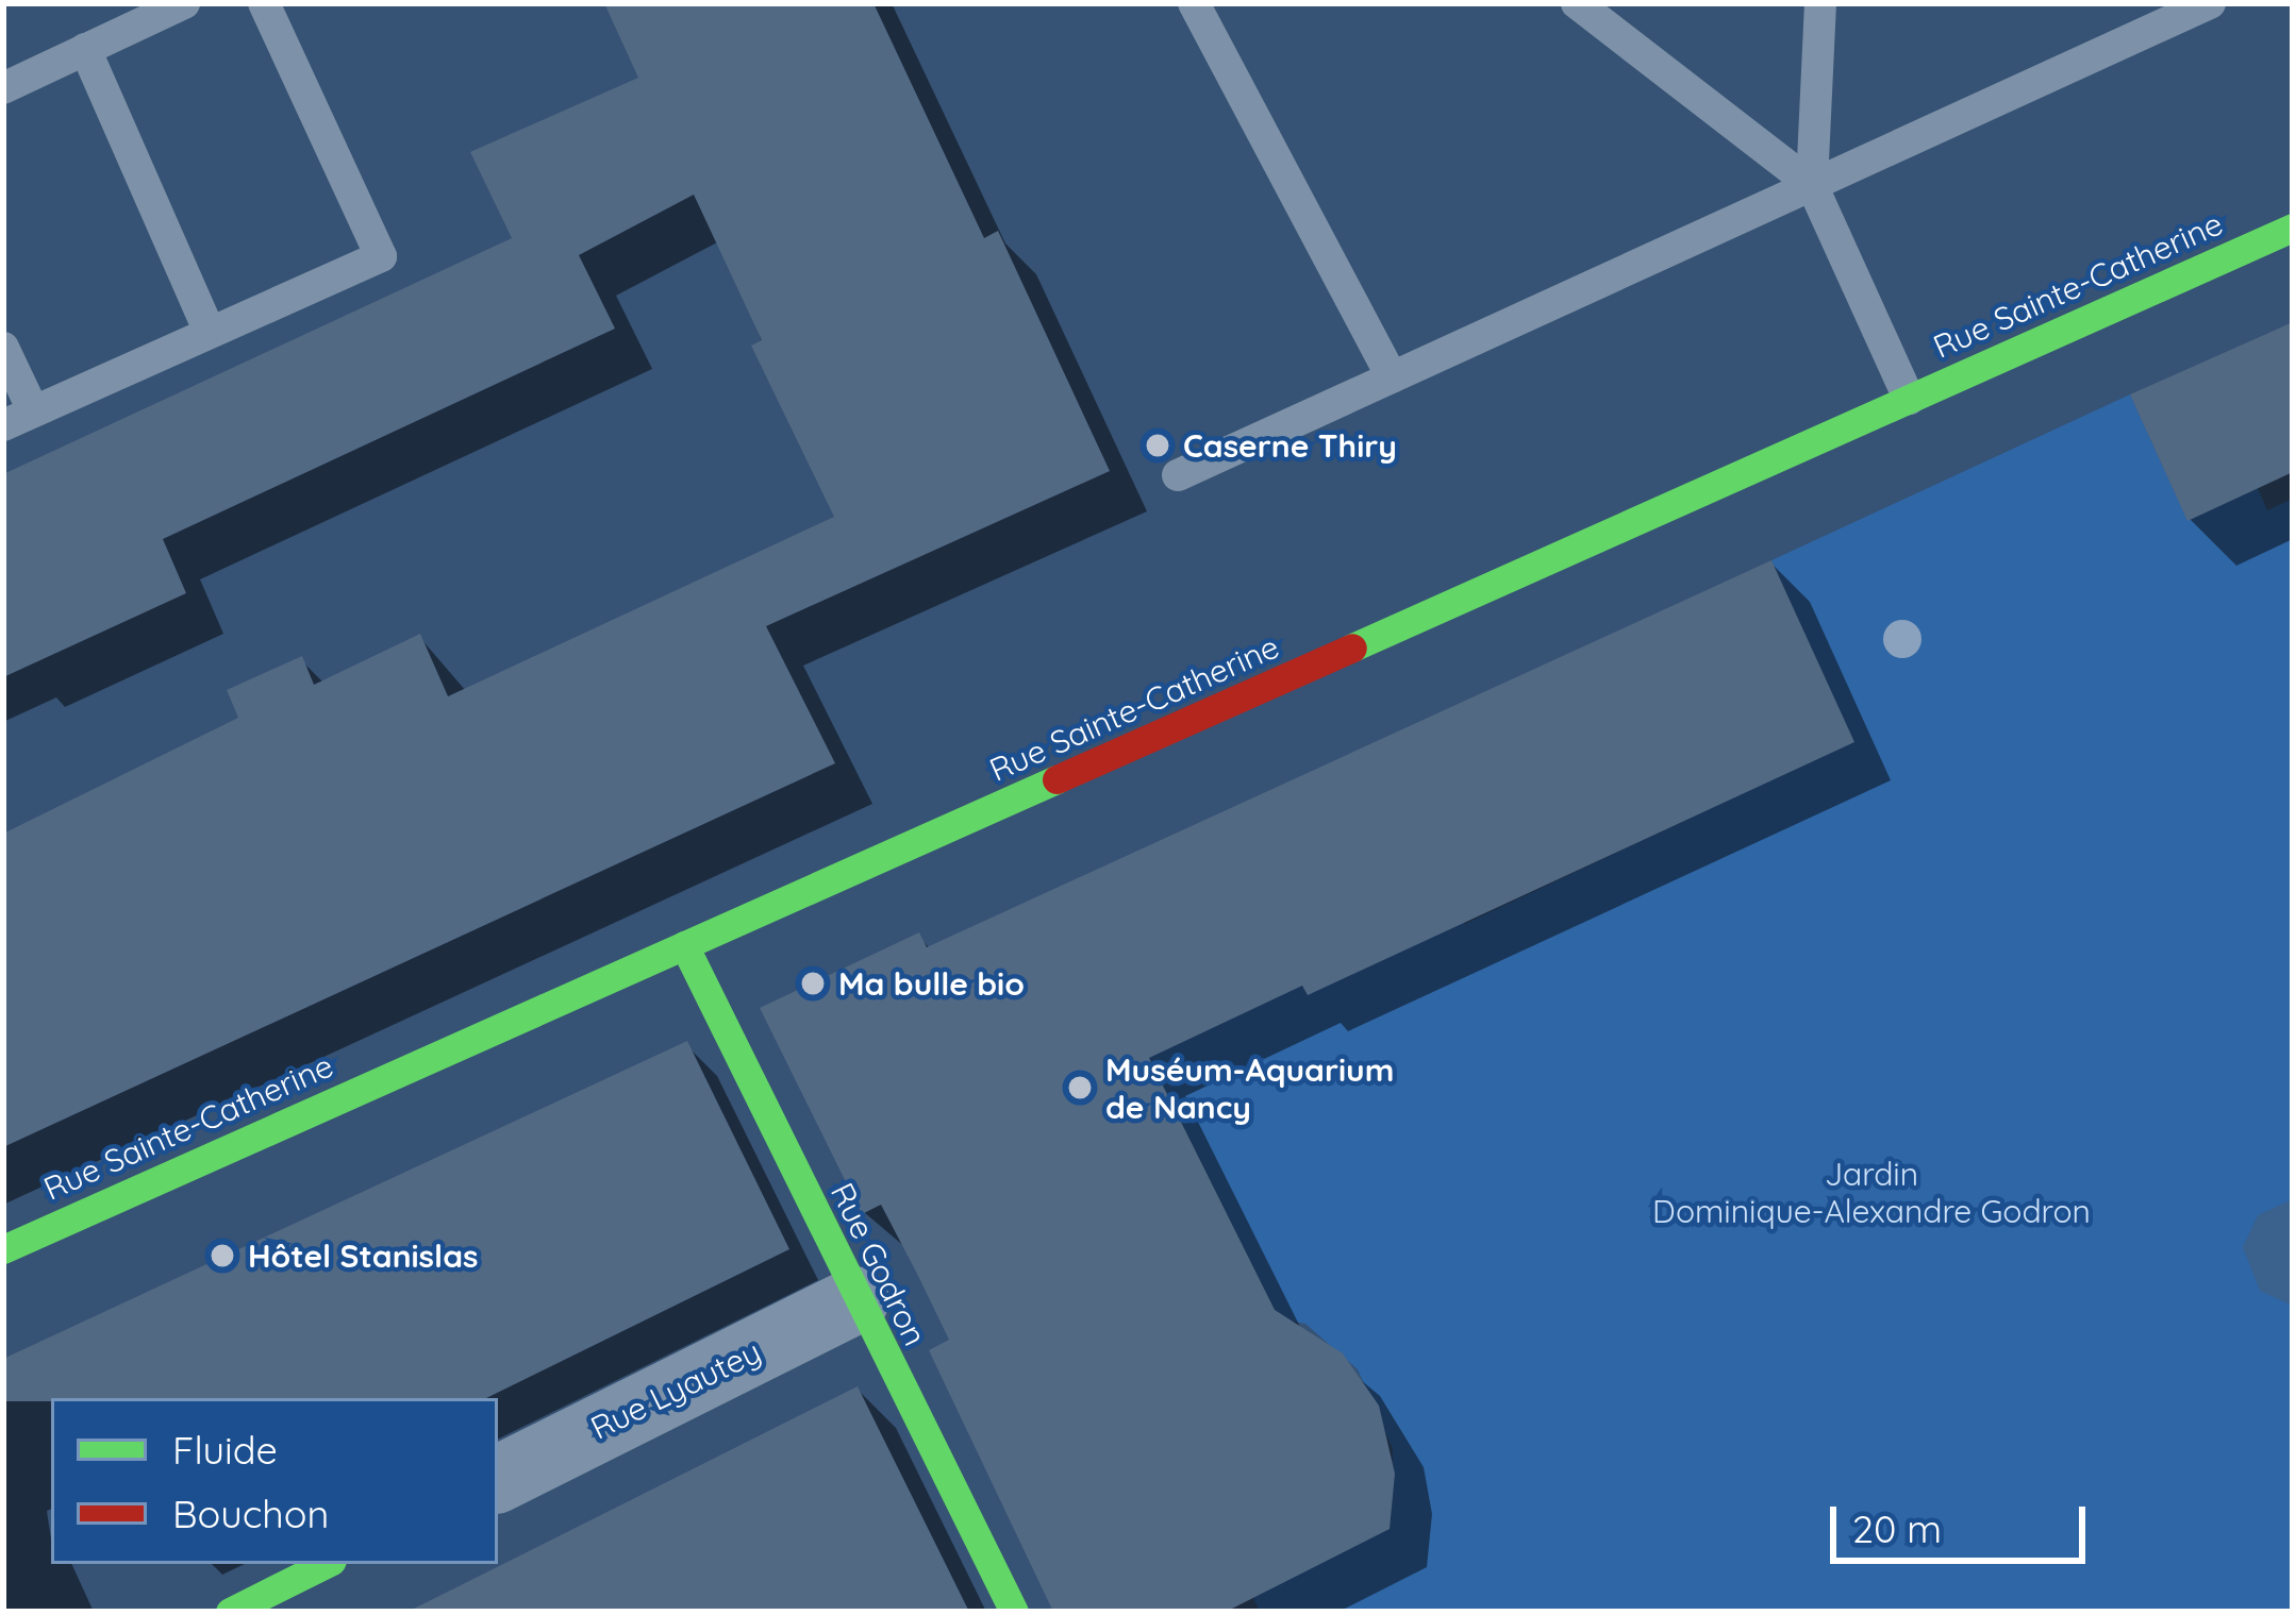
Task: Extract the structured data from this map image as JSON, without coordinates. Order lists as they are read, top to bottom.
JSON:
{
  "streets": {
    "street": ["Rue Sainte-Catherine", "Rue Godron", "Rue Lyautey"]
  },
  "crossings": [
    ["Rue Sainte-Catherine", "Rue Godron"],
    ["Rue Godron", "Rue Lyautey"]
  ],
  "parks": ["Jardin Dominique-Alexandre Godron"],
  "places": [
    "Caserne Thiry",
    "Ma bulle bio",
    "Muséum-Aquarium de Nancy",
    "Hôtel Stanislas"
  ],
  "legend": ["Fluide", "Bouchon"],
  "scale_bar": "20 m"
}
